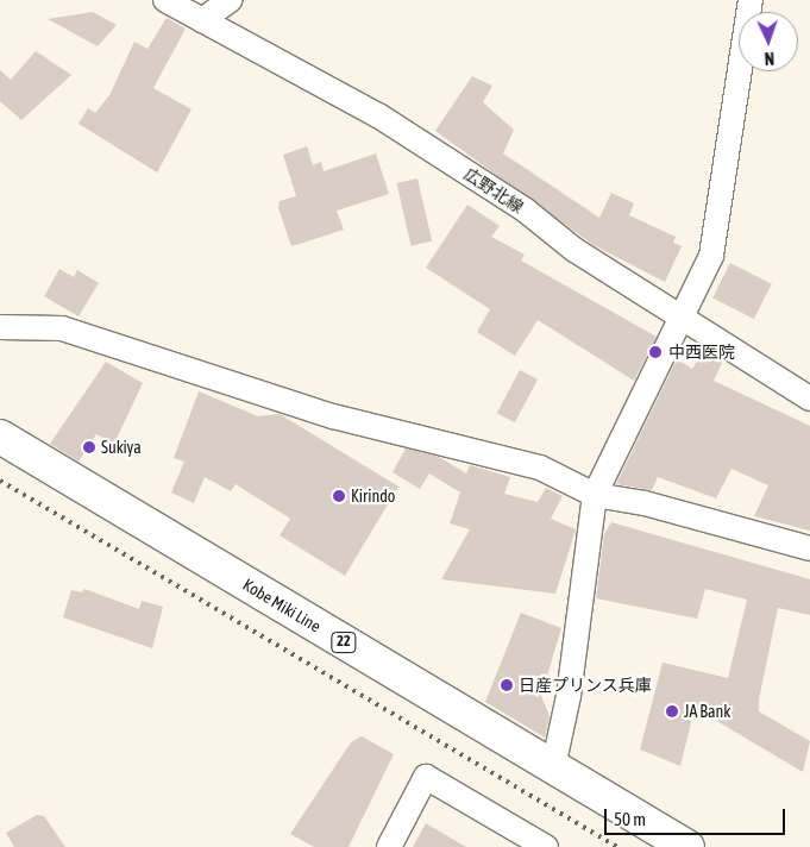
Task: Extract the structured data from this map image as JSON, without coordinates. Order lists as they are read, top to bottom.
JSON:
{
  "streets": {
    "main road": ["Kobe Miki Line", "22"],
    "street": ["広野北線"]
  },
  "places": [
    "中西医院",
    "Sukiya",
    "Kirindo",
    "日産プリンス兵庫",
    "JA Bank"
  ],
  "scale_bar": "50 m",
  "north": "bottom"
}
